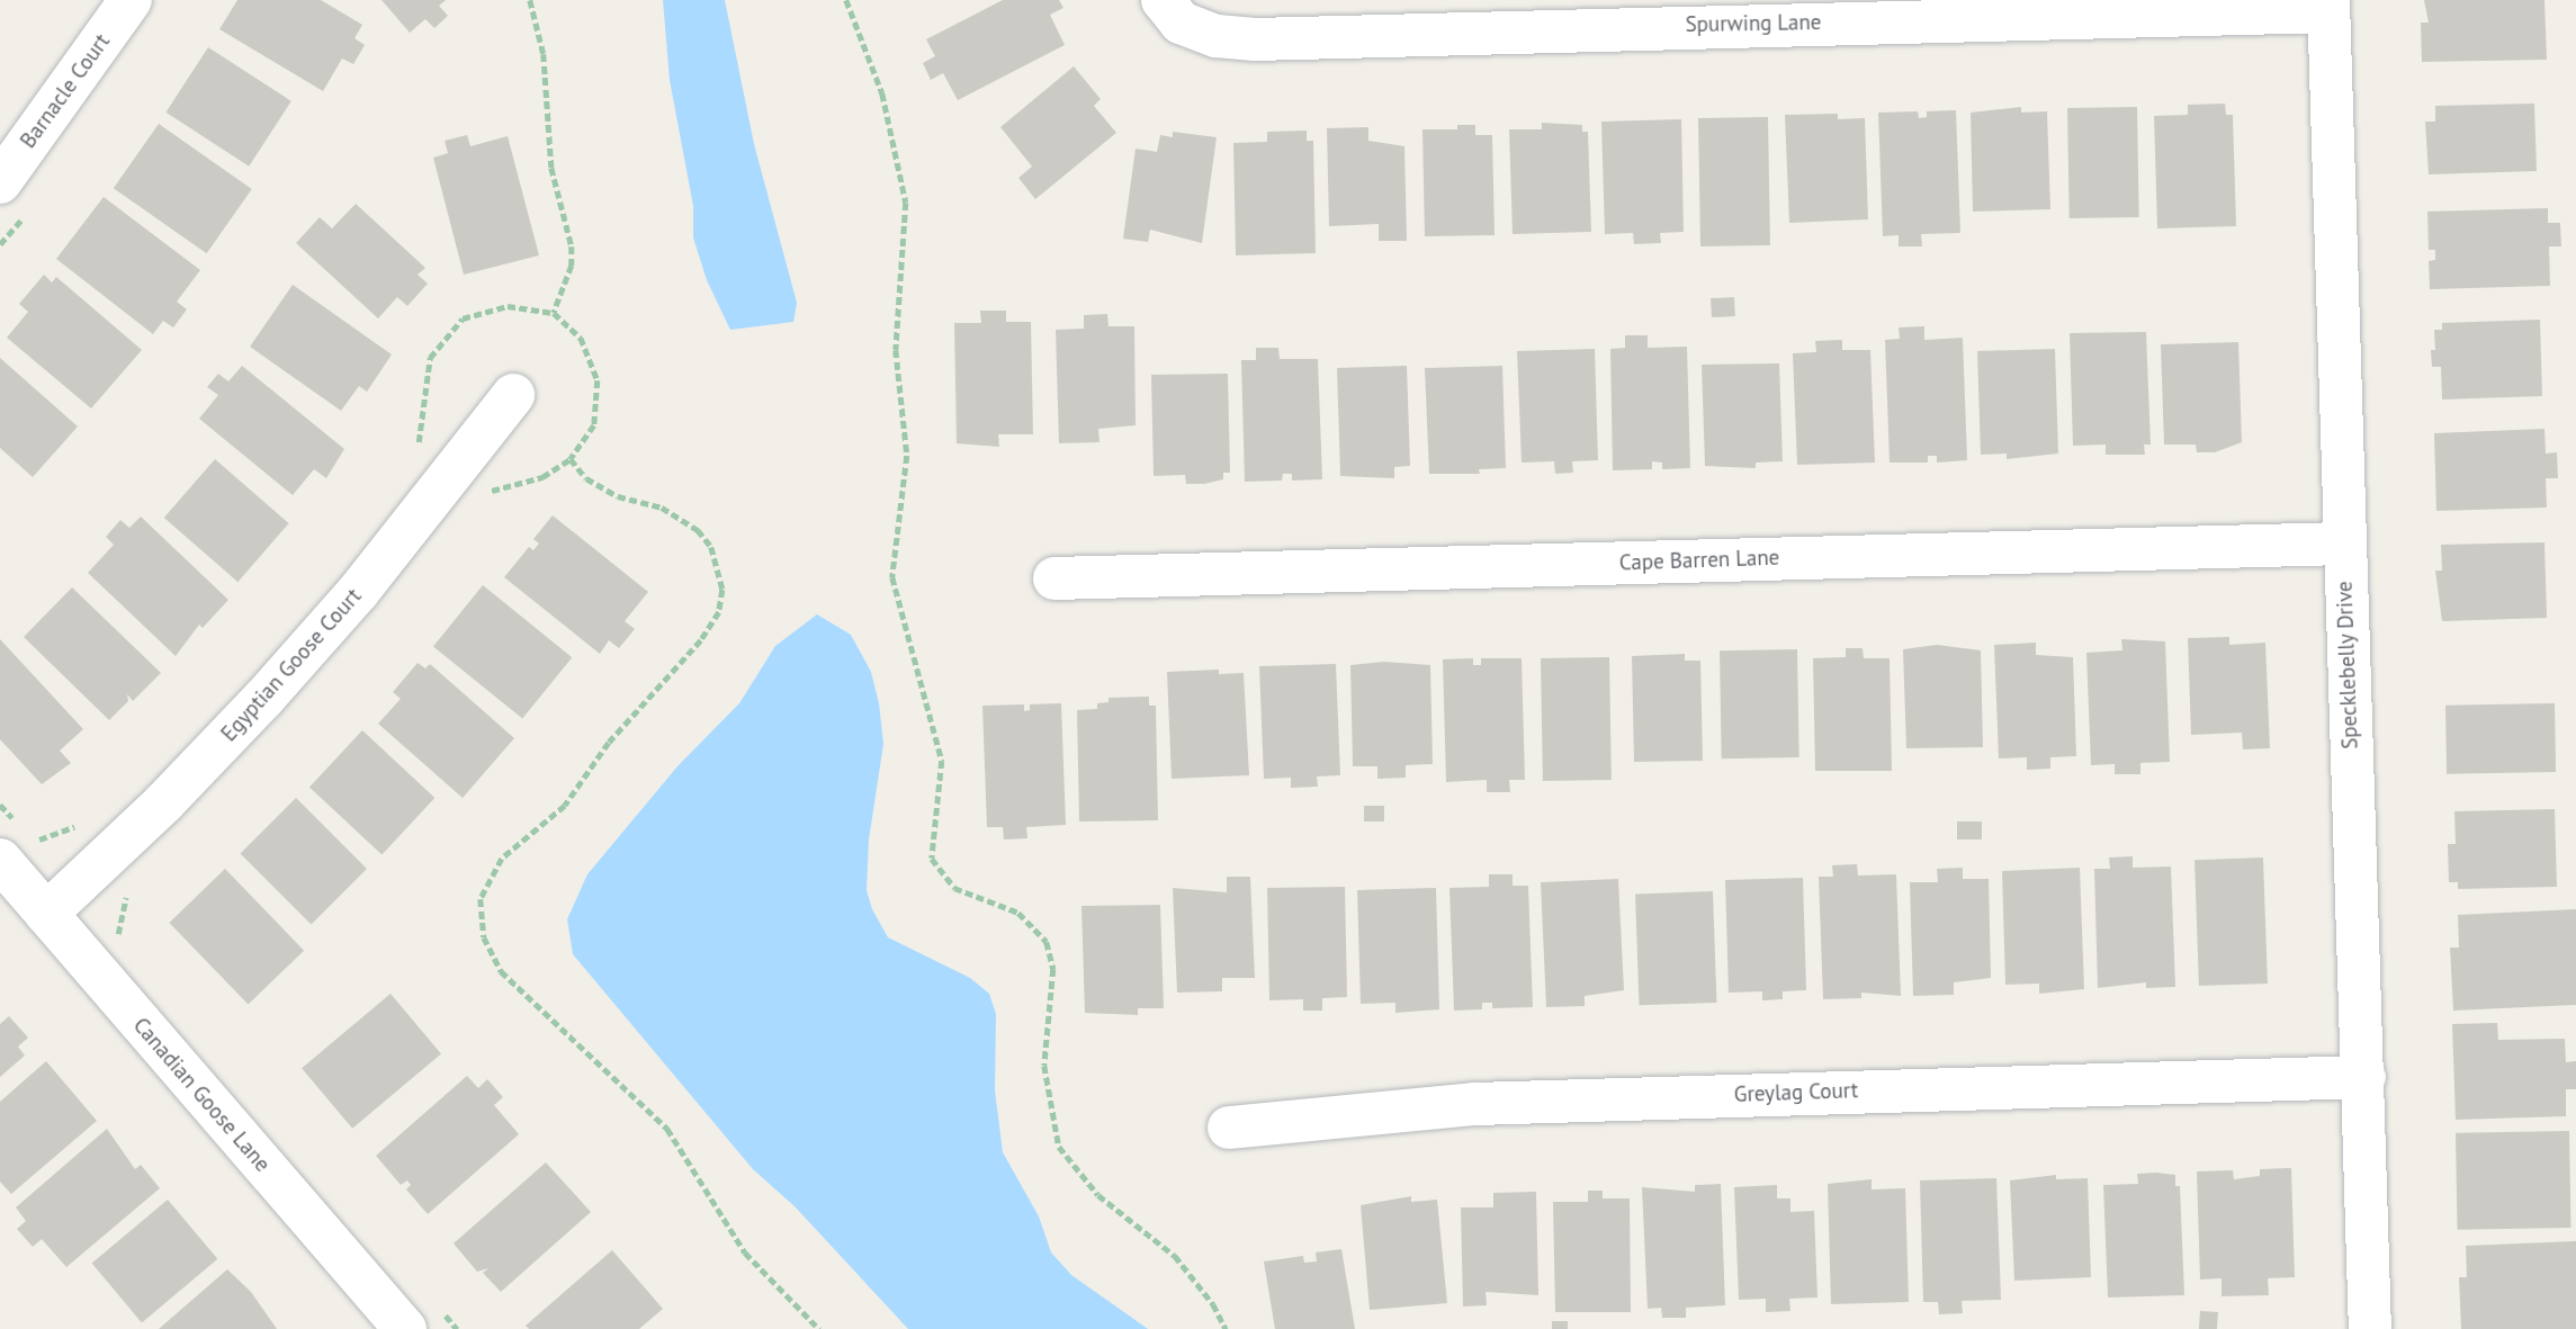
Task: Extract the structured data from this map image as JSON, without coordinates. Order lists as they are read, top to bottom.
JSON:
{
  "streets": {
    "street": [
      "Spurwing Lane",
      "Barnacle Court",
      "Cape Barren Lane",
      "Egyptian Goose Court",
      "Specklebelly Drive",
      "Greylag Court",
      "Canadian Goose Lane"
    ]
  },
  "crossings": [
    ["Spurwing Lane", "Specklebelly Drive"],
    ["Cape Barren Lane", "Specklebelly Drive"],
    ["Egyptian Goose Court", "Canadian Goose Lane"],
    ["Specklebelly Drive", "Greylag Court"]
  ]
}
